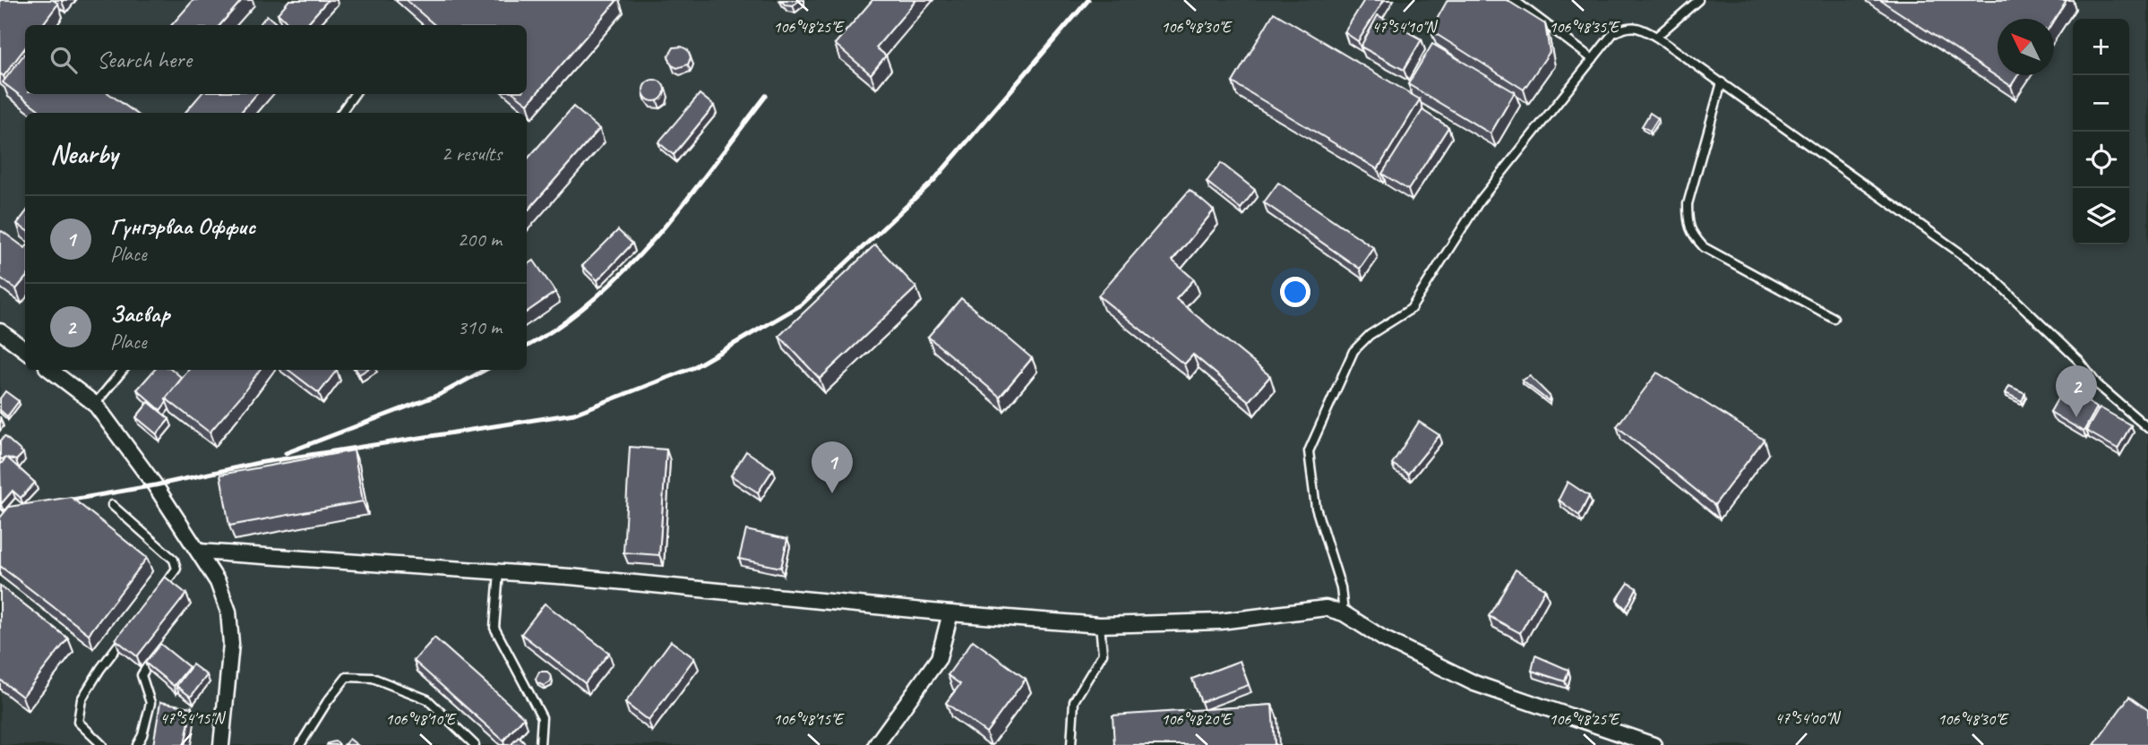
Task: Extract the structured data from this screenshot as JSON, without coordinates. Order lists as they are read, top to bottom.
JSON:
{
  "north": "top left",
  "page": {
    "map_buttons": ["+", "−"],
    "search": "Search here",
    "heading": ["Nearby", "2 results"],
    "list": [
      {
        "mark": "1",
        "name": "Гүнгэрваа Оффис",
        "note": "Place",
        "value": "200 m"
      },
      {
        "mark": "2",
        "name": "Засвар",
        "note": "Place",
        "value": "310 m"
      }
    ],
    "pins": ["2", "1"]
  },
  "coordinates": [
    "106°48'25\"E",
    "106°48'30\"E",
    "106°48'35\"E",
    "47°54'10\"N",
    "47°54'15\"N",
    "47°54'00\"N",
    "106°48'10\"E",
    "106°48'15\"E",
    "106°48'20\"E"
  ]
}
